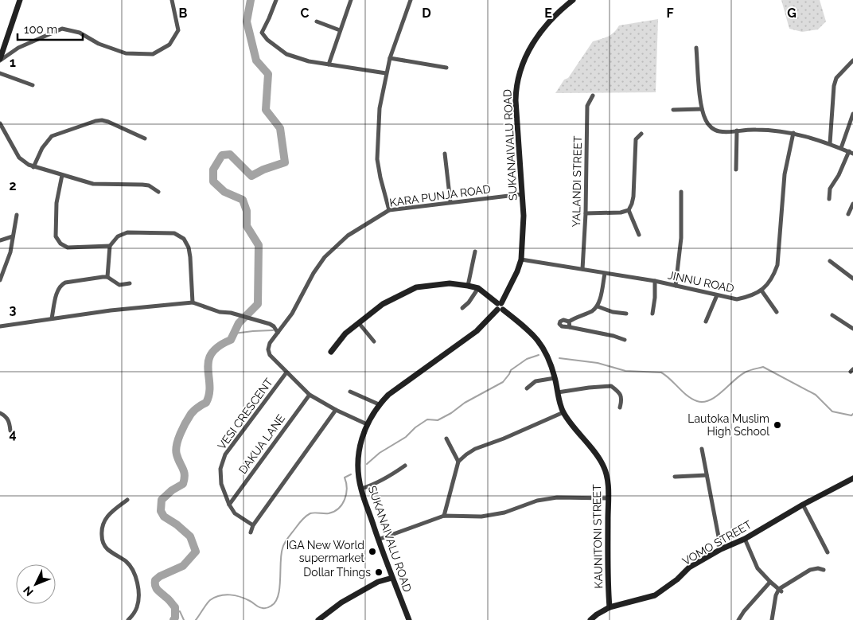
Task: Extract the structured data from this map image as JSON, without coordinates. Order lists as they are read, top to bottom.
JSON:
{
  "streets": {
    "main road": ["SUKANAIVALU ROAD", "KAUNITONI STREET", "VOMO STREET"],
    "street": [
      "YALANDI STREET",
      "KARA PUNJA ROAD",
      "JINNU ROAD",
      "VESI CRESCENT",
      "DAKUA LANE"
    ]
  },
  "crossings": [
    ["SUKANAIVALU ROAD", "KARA PUNJA ROAD"],
    ["SUKANAIVALU ROAD", "JINNU ROAD"],
    ["SUKANAIVALU ROAD", "KAUNITONI STREET"],
    ["YALANDI STREET", "JINNU ROAD"],
    ["KARA PUNJA ROAD", "VESI CRESCENT"],
    ["KARA PUNJA ROAD", "DAKUA LANE"],
    ["VESI CRESCENT", "DAKUA LANE"],
    ["KAUNITONI STREET", "VOMO STREET"]
  ],
  "places": ["Lautoka Muslim High School", "IGA New World supermarket", "Dollar Things"],
  "scale_bar": "100 m",
  "north": "bottom left",
  "grid": {
    "columns": [
      "B",
      "C",
      "D",
      "E",
      "F",
      "G"
    ],
    "rows": [
      "1",
      "2",
      "3",
      "4"
    ]
  }
}
